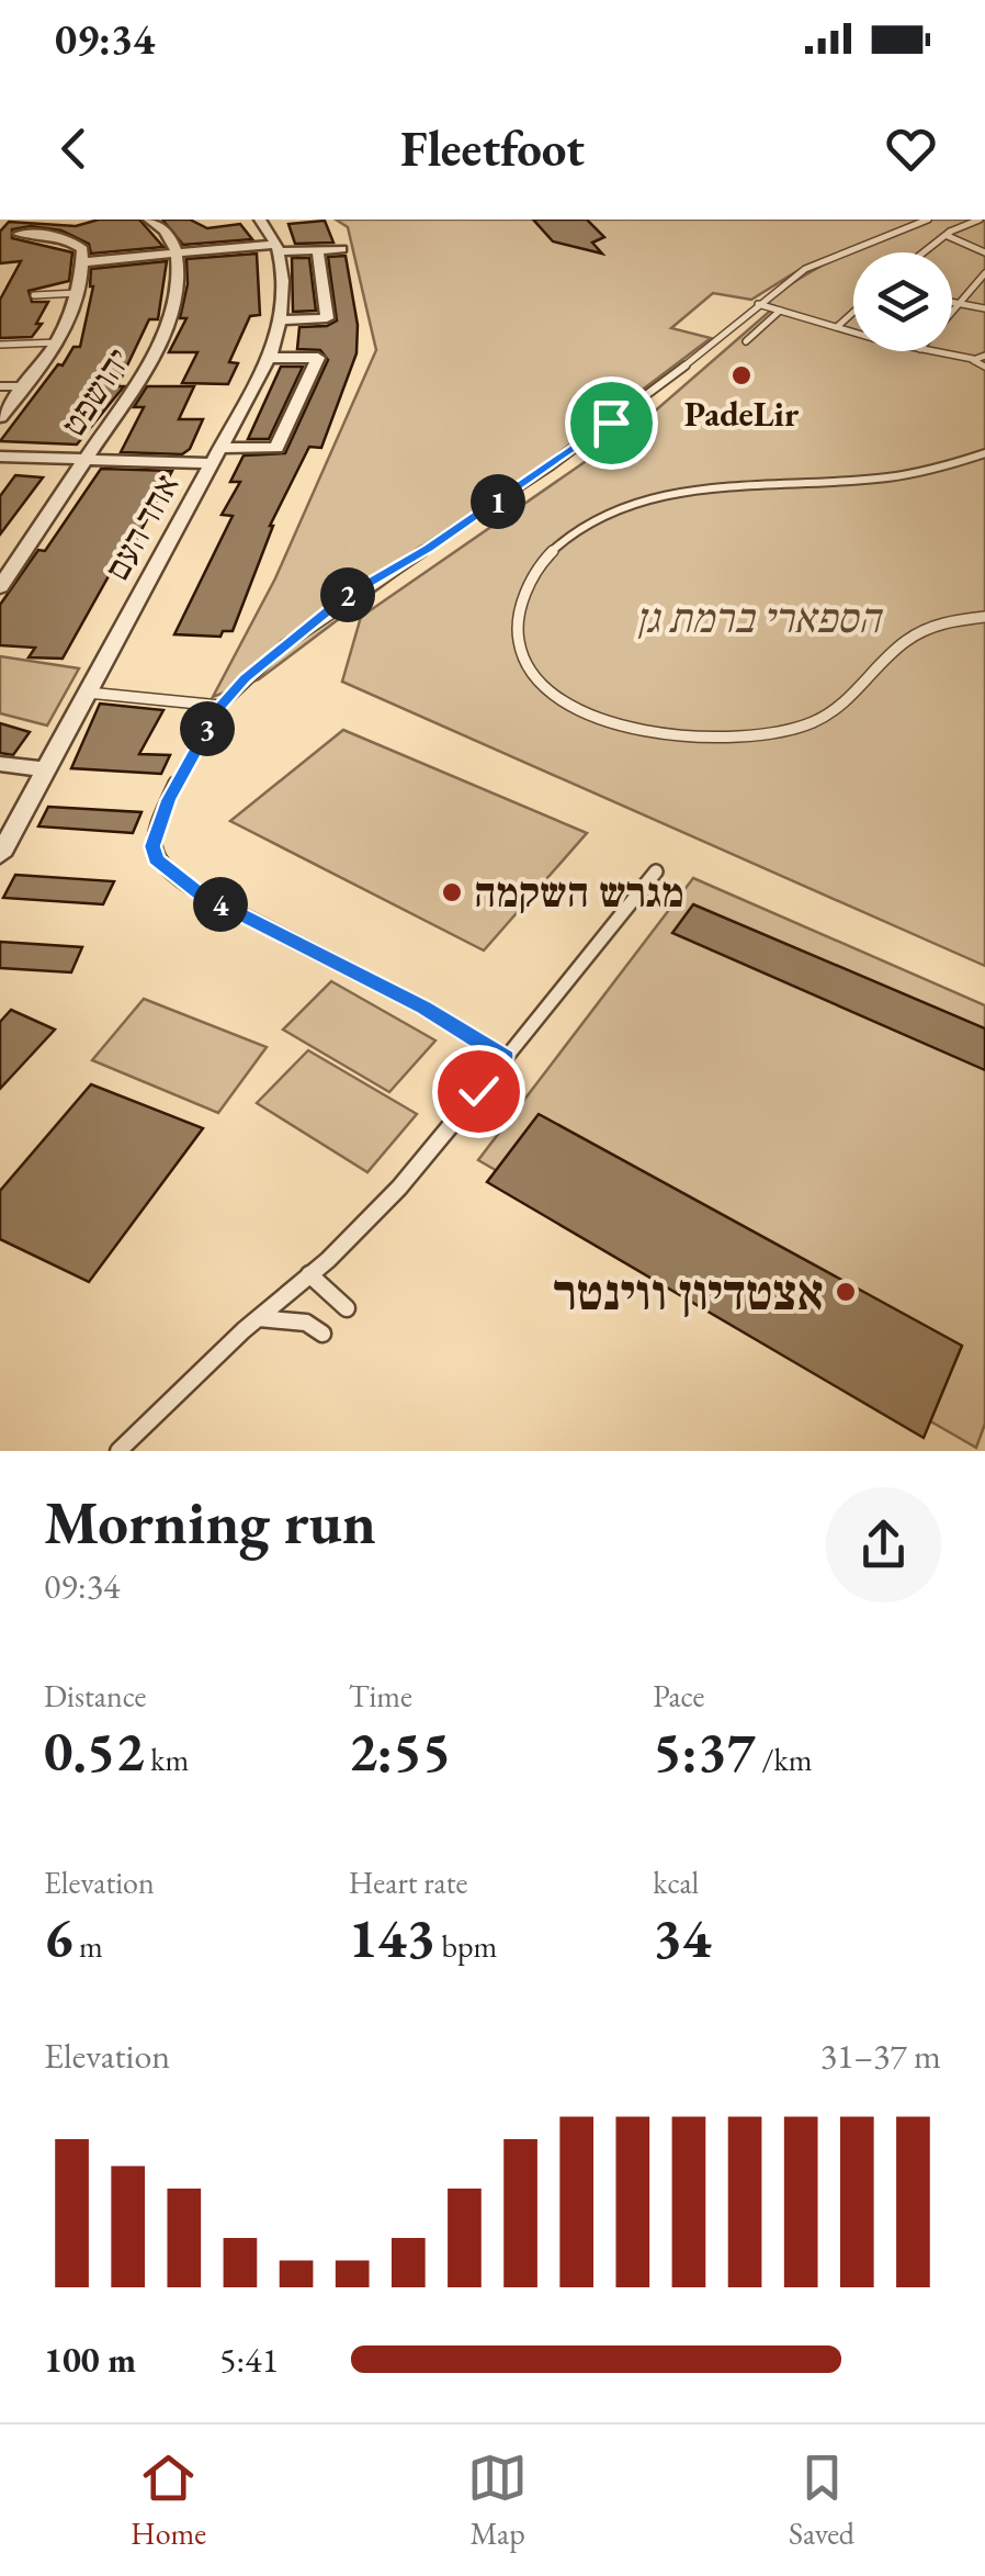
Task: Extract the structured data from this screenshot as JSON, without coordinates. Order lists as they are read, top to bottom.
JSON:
{
  "streets": {
    "street": ["יהושפט", "אחד העם"]
  },
  "parks": ["הספארי ברמת גן"],
  "places": ["PadeLir", "מגרש השקמה", "אצטדיון ווינטר"],
  "page": {
    "status": "09:34",
    "header": "Fleetfoot",
    "pins": [
      "1",
      "2",
      "3",
      "4"
    ],
    "heading": ["Morning run", "09:34"],
    "stats": [
      ["Distance", "0.52 km"],
      ["Time", "2:55"],
      ["Pace", "5:37 /km"],
      ["Elevation", "6 m"],
      ["Heart rate", "143 bpm"],
      ["kcal", "34"]
    ],
    "chart": ["Elevation", "31–37 m"],
    "list": [
      {
        "name": "100 m",
        "note": "5:41"
      }
    ],
    "tabs": ["Home", "Map", "Saved"]
  }
}
